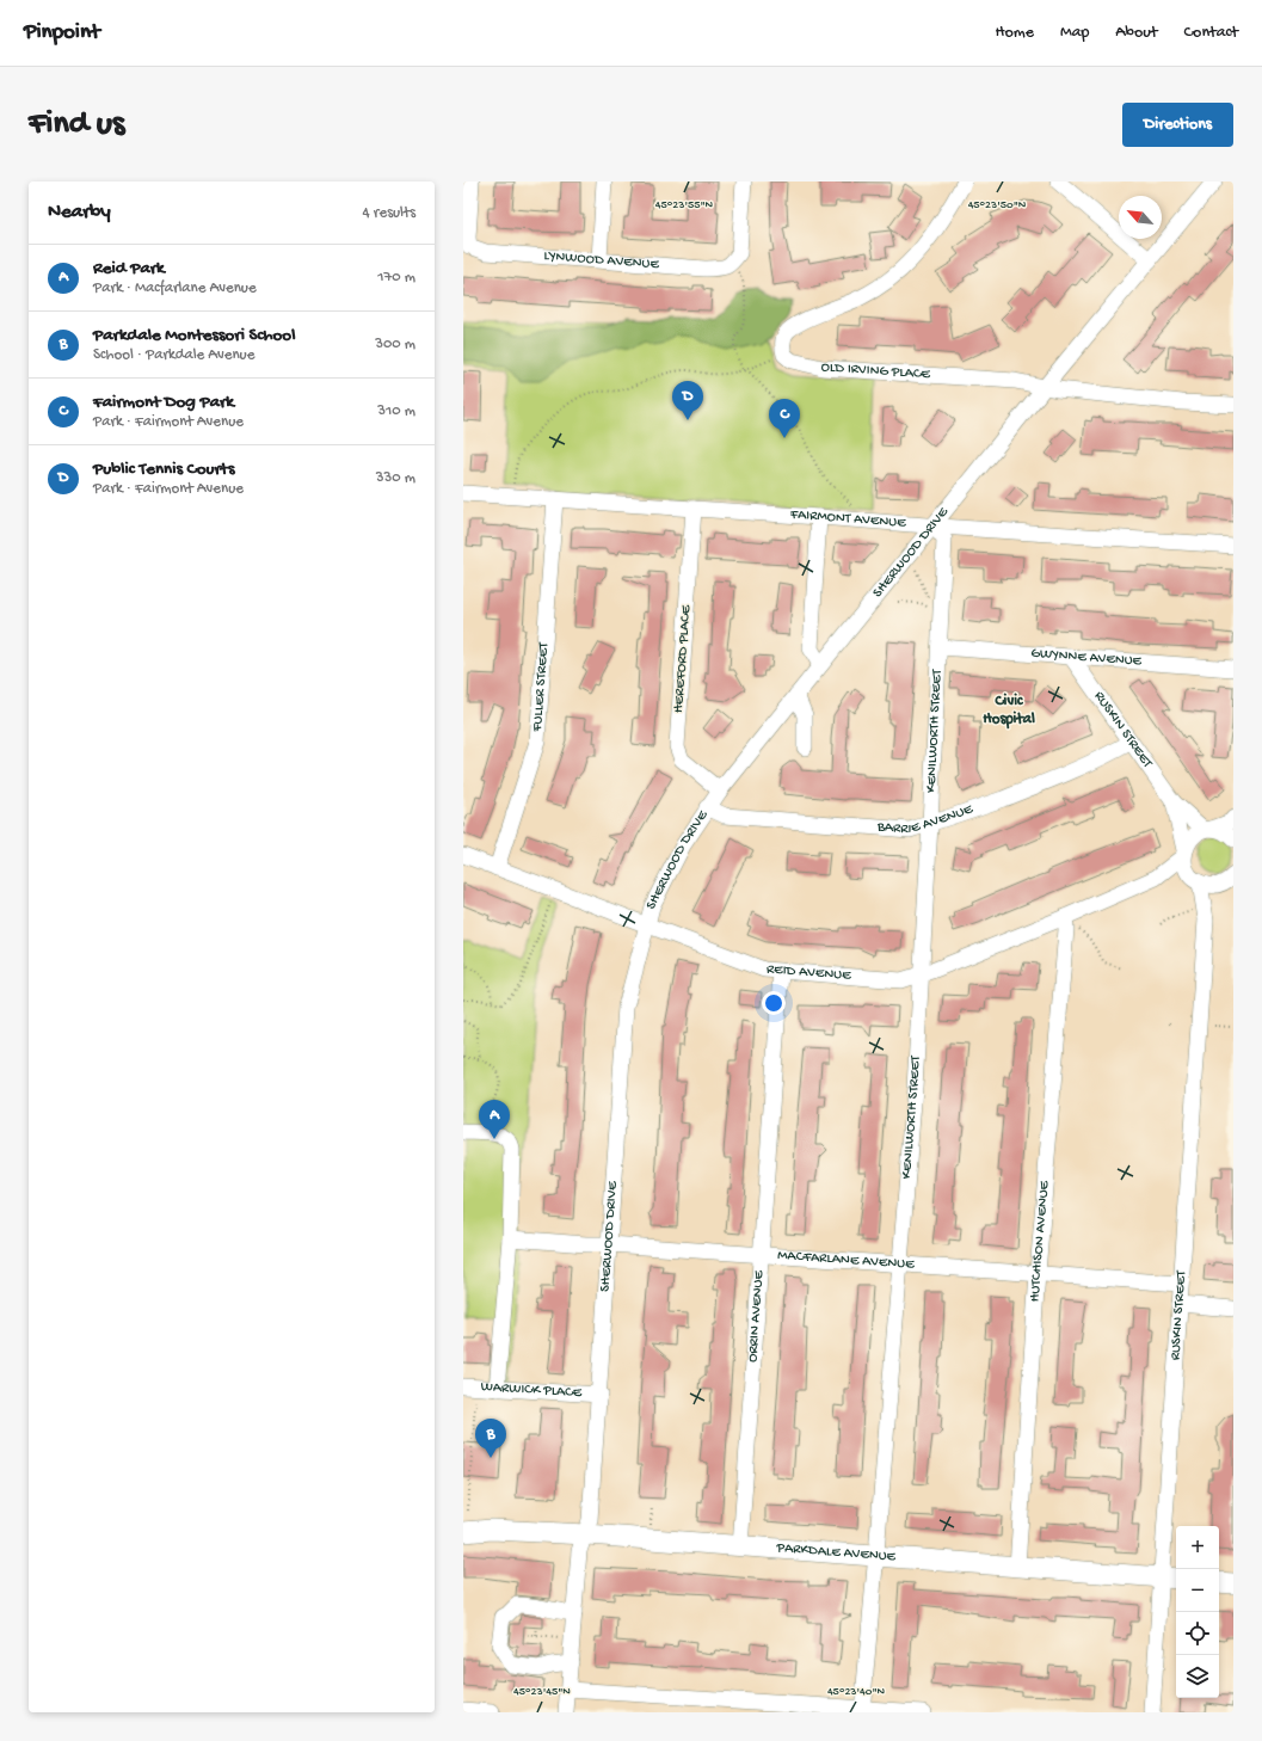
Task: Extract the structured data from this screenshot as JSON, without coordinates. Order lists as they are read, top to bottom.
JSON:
{
  "streets": {
    "main road": ["PARKDALE AVENUE"],
    "street": [
      "LYNWOOD AVENUE",
      "OLD IRVING PLACE",
      "FAIRMONT AVENUE",
      "SHERWOOD DRIVE",
      "GWYNNE AVENUE",
      "HEREFORD PLACE",
      "FULLER STREET",
      "RUSKIN STREET",
      "KENILWORTH STREET",
      "BARRIE AVENUE",
      "REID AVENUE",
      "HUTCHISON AVENUE",
      "MACFARLANE AVENUE",
      "ORRIN AVENUE",
      "WARWICK PLACE"
    ]
  },
  "crossings": [
    ["OLD IRVING PLACE", "SHERWOOD DRIVE"],
    ["FAIRMONT AVENUE", "SHERWOOD DRIVE"],
    ["FAIRMONT AVENUE", "HEREFORD PLACE"],
    ["FAIRMONT AVENUE", "FULLER STREET"],
    ["FAIRMONT AVENUE", "KENILWORTH STREET"],
    ["SHERWOOD DRIVE", "HEREFORD PLACE"],
    ["SHERWOOD DRIVE", "KENILWORTH STREET"],
    ["SHERWOOD DRIVE", "BARRIE AVENUE"],
    ["SHERWOOD DRIVE", "REID AVENUE"],
    ["SHERWOOD DRIVE", "MACFARLANE AVENUE"],
    ["SHERWOOD DRIVE", "WARWICK PLACE"],
    ["SHERWOOD DRIVE", "PARKDALE AVENUE"],
    ["GWYNNE AVENUE", "RUSKIN STREET"],
    ["GWYNNE AVENUE", "KENILWORTH STREET"],
    ["FULLER STREET", "REID AVENUE"],
    ["RUSKIN STREET", "BARRIE AVENUE"],
    ["RUSKIN STREET", "REID AVENUE"],
    ["RUSKIN STREET", "MACFARLANE AVENUE"],
    ["RUSKIN STREET", "PARKDALE AVENUE"],
    ["KENILWORTH STREET", "BARRIE AVENUE"],
    ["KENILWORTH STREET", "REID AVENUE"],
    ["KENILWORTH STREET", "MACFARLANE AVENUE"],
    ["KENILWORTH STREET", "PARKDALE AVENUE"],
    ["REID AVENUE", "HUTCHISON AVENUE"],
    ["REID AVENUE", "ORRIN AVENUE"],
    ["HUTCHISON AVENUE", "MACFARLANE AVENUE"],
    ["HUTCHISON AVENUE", "PARKDALE AVENUE"],
    ["MACFARLANE AVENUE", "ORRIN AVENUE"],
    ["ORRIN AVENUE", "PARKDALE AVENUE"]
  ],
  "districts": ["Civic Hospital"],
  "north": "top left",
  "page": {
    "header": "Pinpoint",
    "nav": [
      "Home",
      "Map",
      "About",
      "Contact"
    ],
    "buttons": "Directions",
    "title": "Find us",
    "heading": ["Nearby", "4 results"],
    "list": [
      {
        "mark": "A",
        "name": "Reid Park",
        "note": "Park · Macfarlane Avenue",
        "value": "170 m"
      },
      {
        "mark": "B",
        "name": "Parkdale Montessori School",
        "note": "School · Parkdale Avenue",
        "value": "300 m"
      },
      {
        "mark": "C",
        "name": "Fairmont Dog Park",
        "note": "Park · Fairmont Avenue",
        "value": "310 m"
      },
      {
        "mark": "D",
        "name": "Public Tennis Courts",
        "note": "Park · Fairmont Avenue",
        "value": "330 m"
      }
    ],
    "pins": [
      "D",
      "C",
      "A",
      "B"
    ],
    "map_buttons": ["+", "−"]
  },
  "coordinates": [
    "45°23'55\"N",
    "45°23'50\"N",
    "45°23'45\"N",
    "45°23'40\"N"
  ]
}
